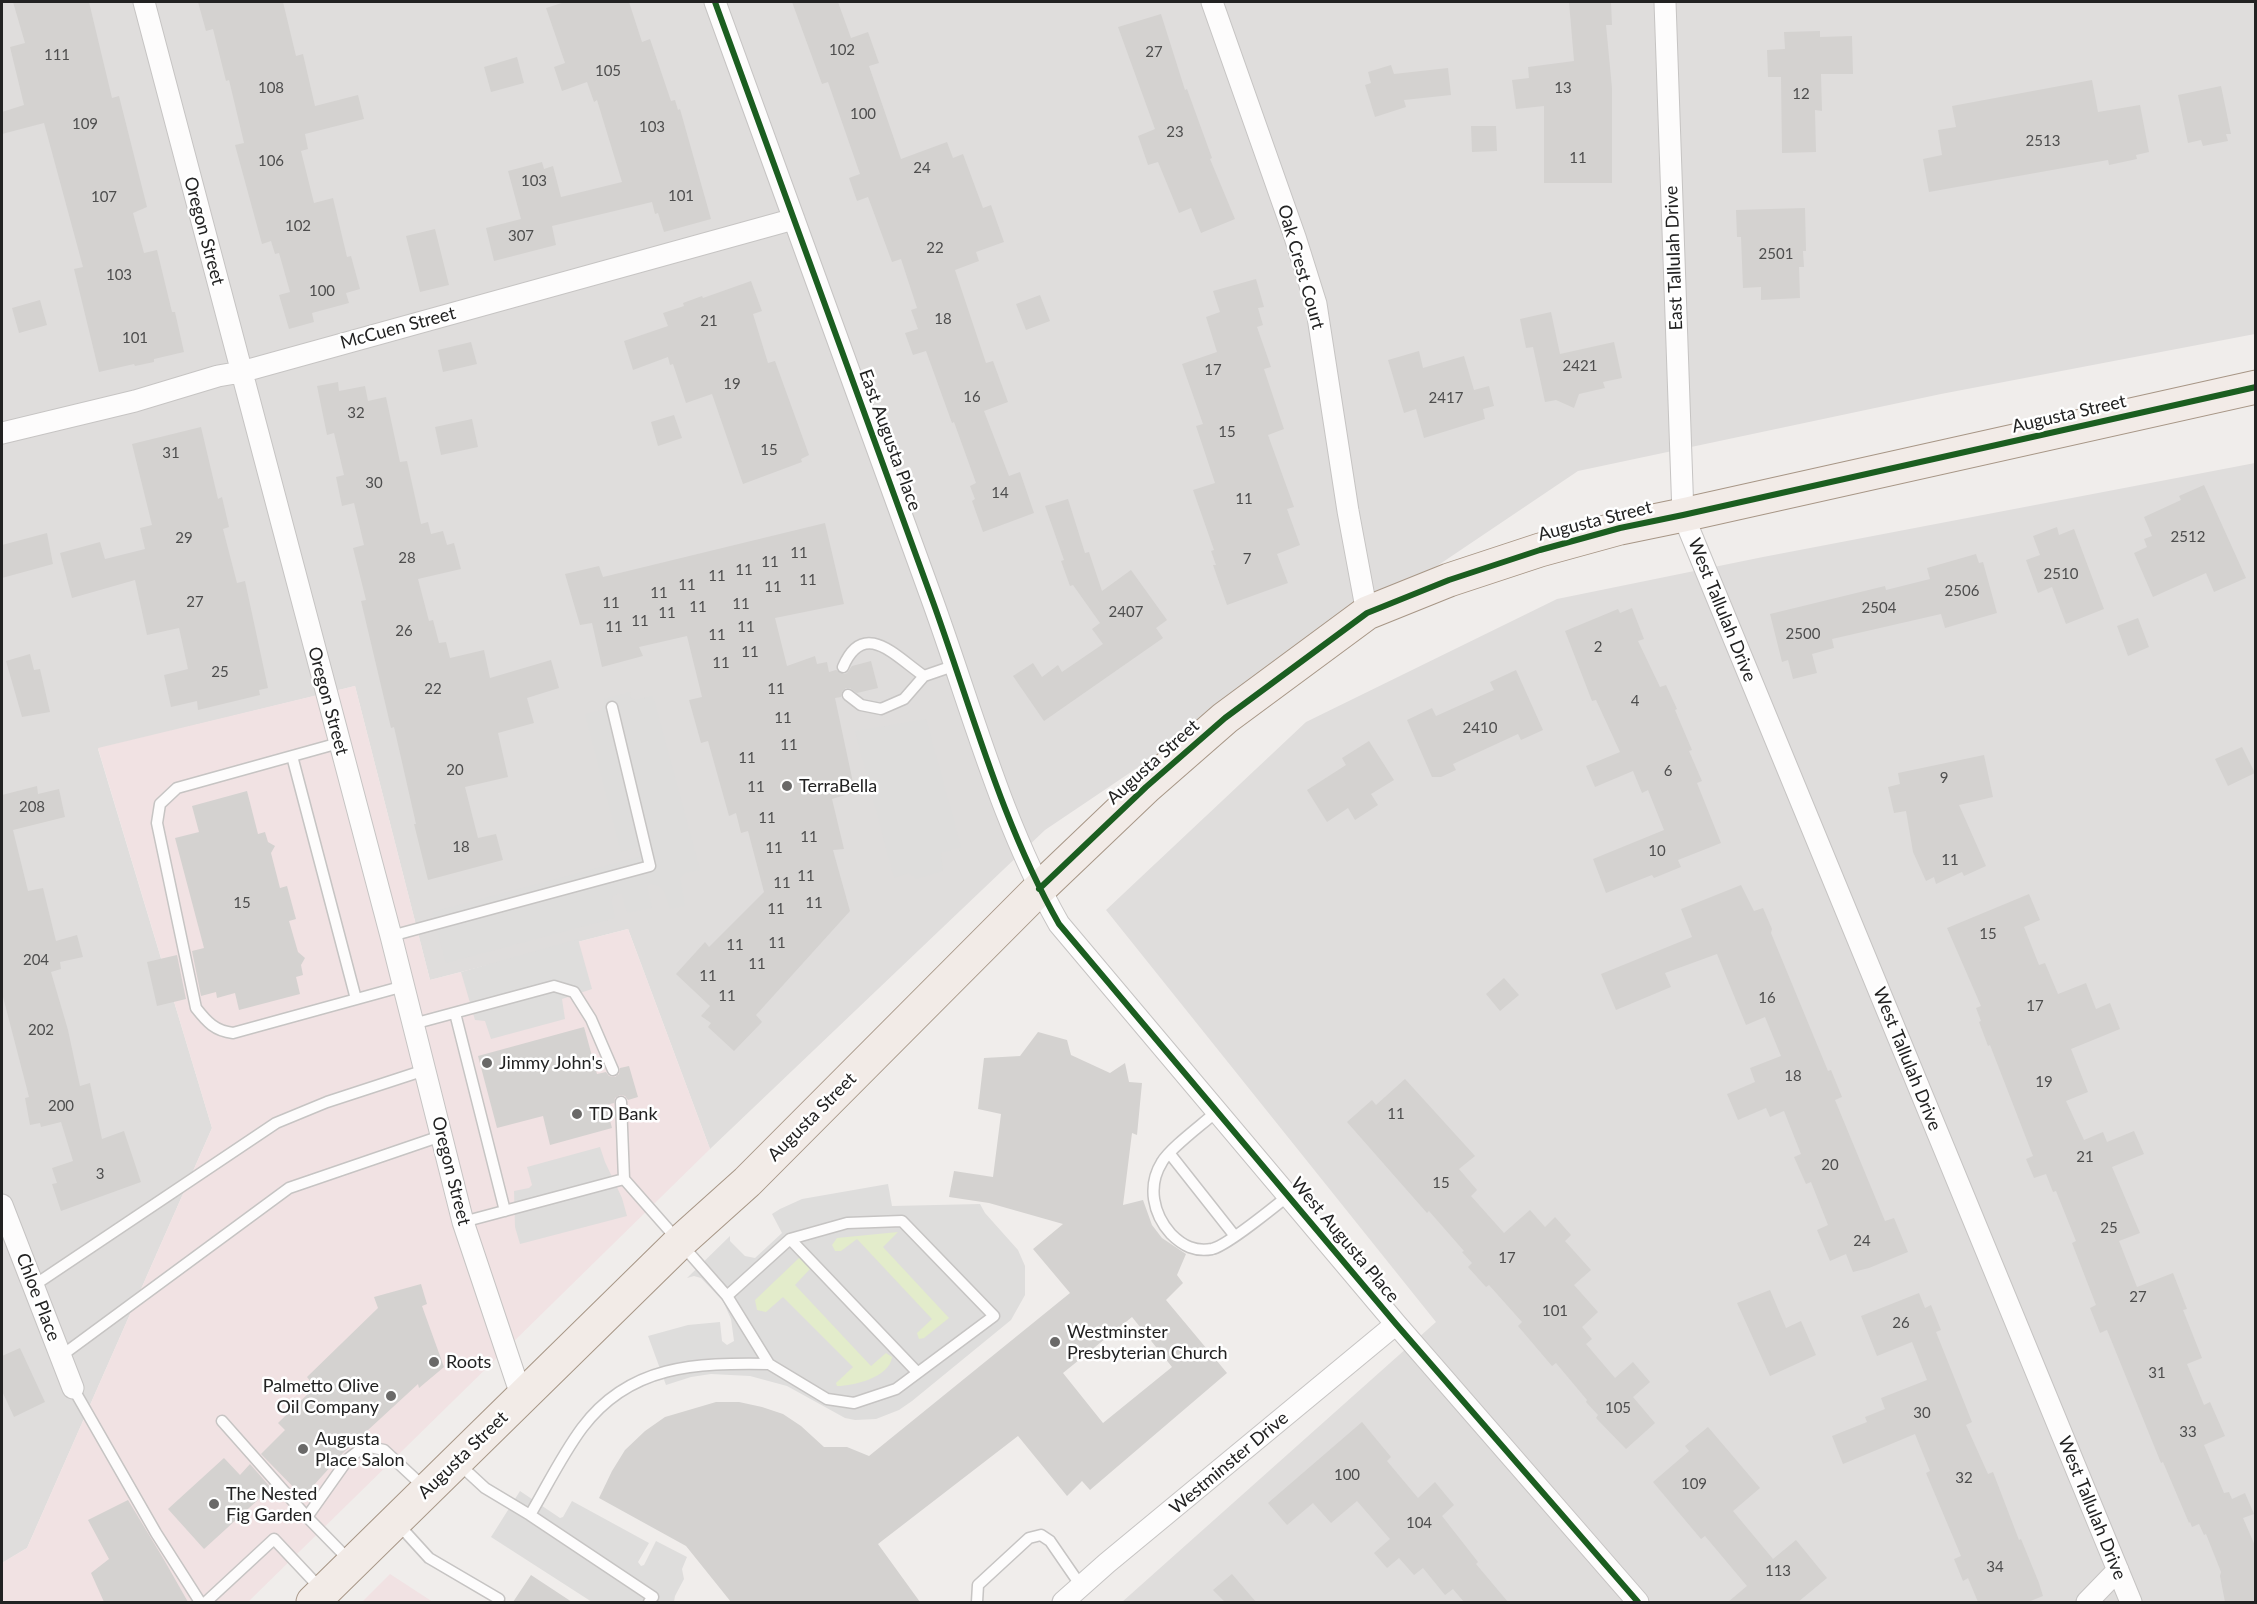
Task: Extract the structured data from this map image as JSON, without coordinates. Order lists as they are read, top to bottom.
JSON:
{
  "streets": {
    "main road": ["Augusta Street"],
    "street": [
      "Oregon Street",
      "East Tallulah Drive",
      "Oak Crest Court",
      "McCuen Street",
      "East Augusta Place",
      "West Tallulah Drive",
      "West Augusta Place",
      "Chloe Place",
      "Westminster Drive"
    ]
  },
  "crossings": [
    ["Oregon Street", "McCuen Street"],
    ["Oregon Street", "Augusta Street"],
    ["East Tallulah Drive", "Augusta Street"],
    ["East Tallulah Drive", "West Tallulah Drive"],
    ["Oak Crest Court", "Augusta Street"],
    ["McCuen Street", "East Augusta Place"],
    ["Augusta Street", "East Augusta Place"],
    ["Augusta Street", "West Tallulah Drive"],
    ["Augusta Street", "West Augusta Place"],
    ["East Augusta Place", "West Augusta Place"],
    ["West Augusta Place", "Westminster Drive"]
  ],
  "places": [
    "TerraBella",
    "Jimmy John's",
    "TD Bank",
    "Westminster Presbyterian Church",
    "Roots",
    "Palmetto Olive Oil Company",
    "Augusta Place Salon",
    "The Nested Fig Garden"
  ],
  "house_numbers": [
    "102",
    "27",
    "111",
    "105",
    "108",
    "13",
    "12",
    "100",
    "109",
    "103",
    "23",
    "2513",
    "11",
    "106",
    "24",
    "103",
    "101",
    "107",
    "102",
    "307",
    "22",
    "2501",
    "103",
    "100",
    "18",
    "21",
    "101",
    "2421",
    "17",
    "19",
    "16",
    "2417",
    "32",
    "15",
    "15",
    "31",
    "30",
    "14",
    "11",
    "2512",
    "29",
    "11",
    "28",
    "7",
    "11",
    "11",
    "2510",
    "11",
    "11",
    "11",
    "11",
    "2506",
    "11",
    "27",
    "11",
    "11",
    "11",
    "2504",
    "2407",
    "11",
    "11",
    "11",
    "11",
    "26",
    "2500",
    "11",
    "2",
    "11",
    "11",
    "25",
    "22",
    "11",
    "4",
    "11",
    "2410",
    "11",
    "11",
    "20",
    "6",
    "9",
    "11",
    "208",
    "11",
    "11",
    "18",
    "11",
    "10",
    "11",
    "11",
    "11",
    "15",
    "11",
    "11",
    "15",
    "11",
    "11",
    "204",
    "11",
    "11",
    "11",
    "16",
    "17",
    "202",
    "18",
    "19",
    "200",
    "11",
    "21",
    "20",
    "3",
    "15",
    "25",
    "24",
    "17",
    "27",
    "101",
    "26",
    "31",
    "105",
    "30",
    "33",
    "100",
    "32",
    "109",
    "104",
    "34",
    "113"
  ]
}
